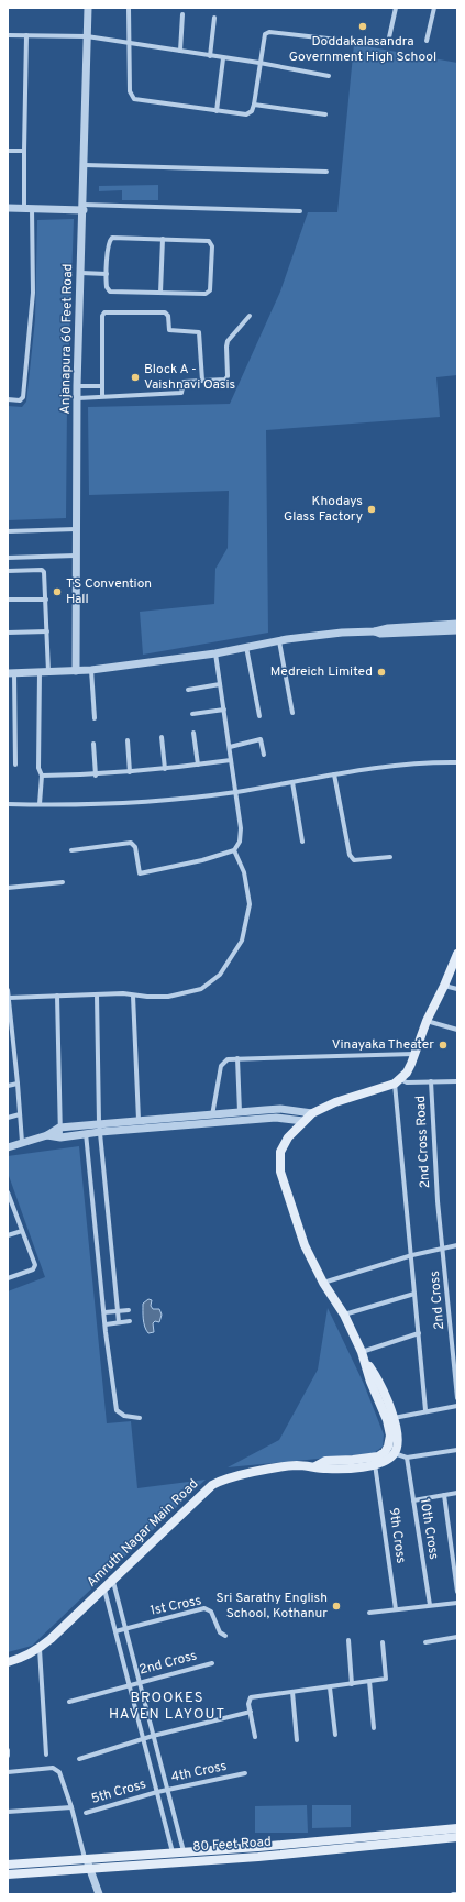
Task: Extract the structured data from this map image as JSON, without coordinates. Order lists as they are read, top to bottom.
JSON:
{
  "streets": {
    "main road": ["Amruth Nagar Main Road", "80 Feet Road"],
    "street": [
      "Anjanapura 60 Feet Road",
      "2nd Cross Road",
      "2nd Cross",
      "10th Cross",
      "9th Cross",
      "1st Cross",
      "4th Cross",
      "5th Cross"
    ]
  },
  "crossings": [
    ["2nd Cross Road", "2nd Cross"],
    ["Amruth Nagar Main Road", "9th Cross"],
    ["4th Cross", "5th Cross"]
  ],
  "districts": ["BROOKES HAVEN LAYOUT"],
  "places": [
    "Doddakalasandra Government High School",
    "Block A - Vaishnavi Oasis",
    "Khodays Glass Factory",
    "TS Convention Hall",
    "Medreich Limited",
    "Vinayaka Theater",
    "Sri Sarathy English School, Kothanur"
  ]
}
